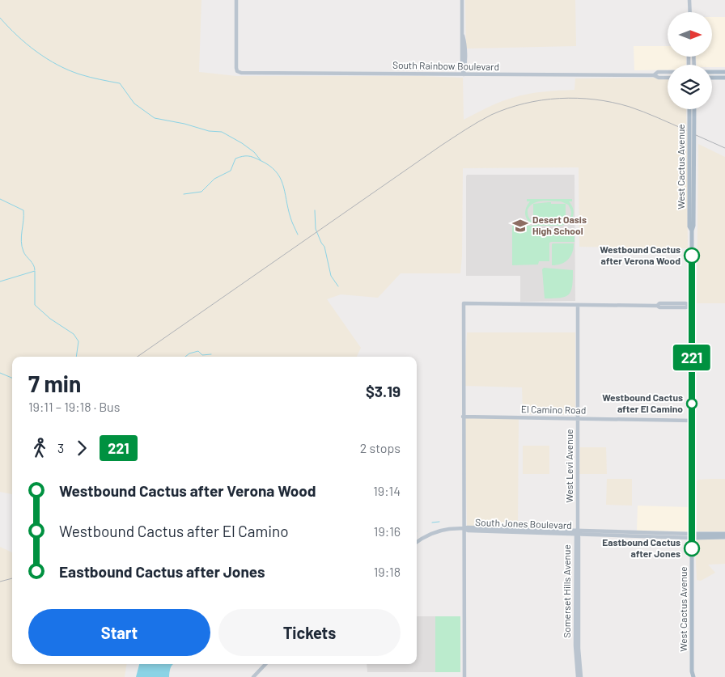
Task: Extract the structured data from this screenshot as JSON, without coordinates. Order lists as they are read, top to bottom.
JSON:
{
  "streets": {
    "main road": ["West Cactus Avenue", "South Jones Boulevard"],
    "street": [
      "South Rainbow Boulevard",
      "El Camino Road",
      "West Levi Avenue",
      "Somerset Hills Avenue"
    ]
  },
  "crossings": [
    ["West Cactus Avenue", "El Camino Road"],
    ["West Cactus Avenue", "South Jones Boulevard"],
    ["El Camino Road", "West Levi Avenue"],
    ["West Levi Avenue", "South Jones Boulevard"],
    ["West Levi Avenue", "Somerset Hills Avenue"],
    ["South Jones Boulevard", "Somerset Hills Avenue"]
  ],
  "places": {
    "school or university": ["Desert Oasis High School"],
    "other": ["Westbound Cactus after Verona Wood", "Westbound Cactus after El Camino", "Eastbound Cactus after Jones"]
  },
  "lines": ["bus line 221"],
  "north": "right",
  "page": {
    "on_map": "221",
    "heading": ["7 min", "19:11 – 19:18 · Bus", "$3.19"],
    "legs": ["3", "221", "2 stops"],
    "list": [
      {
        "name": "Westbound Cactus after Verona Wood",
        "value": "19:14"
      },
      {
        "name": "Westbound Cactus after El Camino",
        "value": "19:16"
      },
      {
        "name": "Eastbound Cactus after Jones",
        "value": "19:18"
      }
    ],
    "buttons": ["Start", "Tickets"]
  }
}
